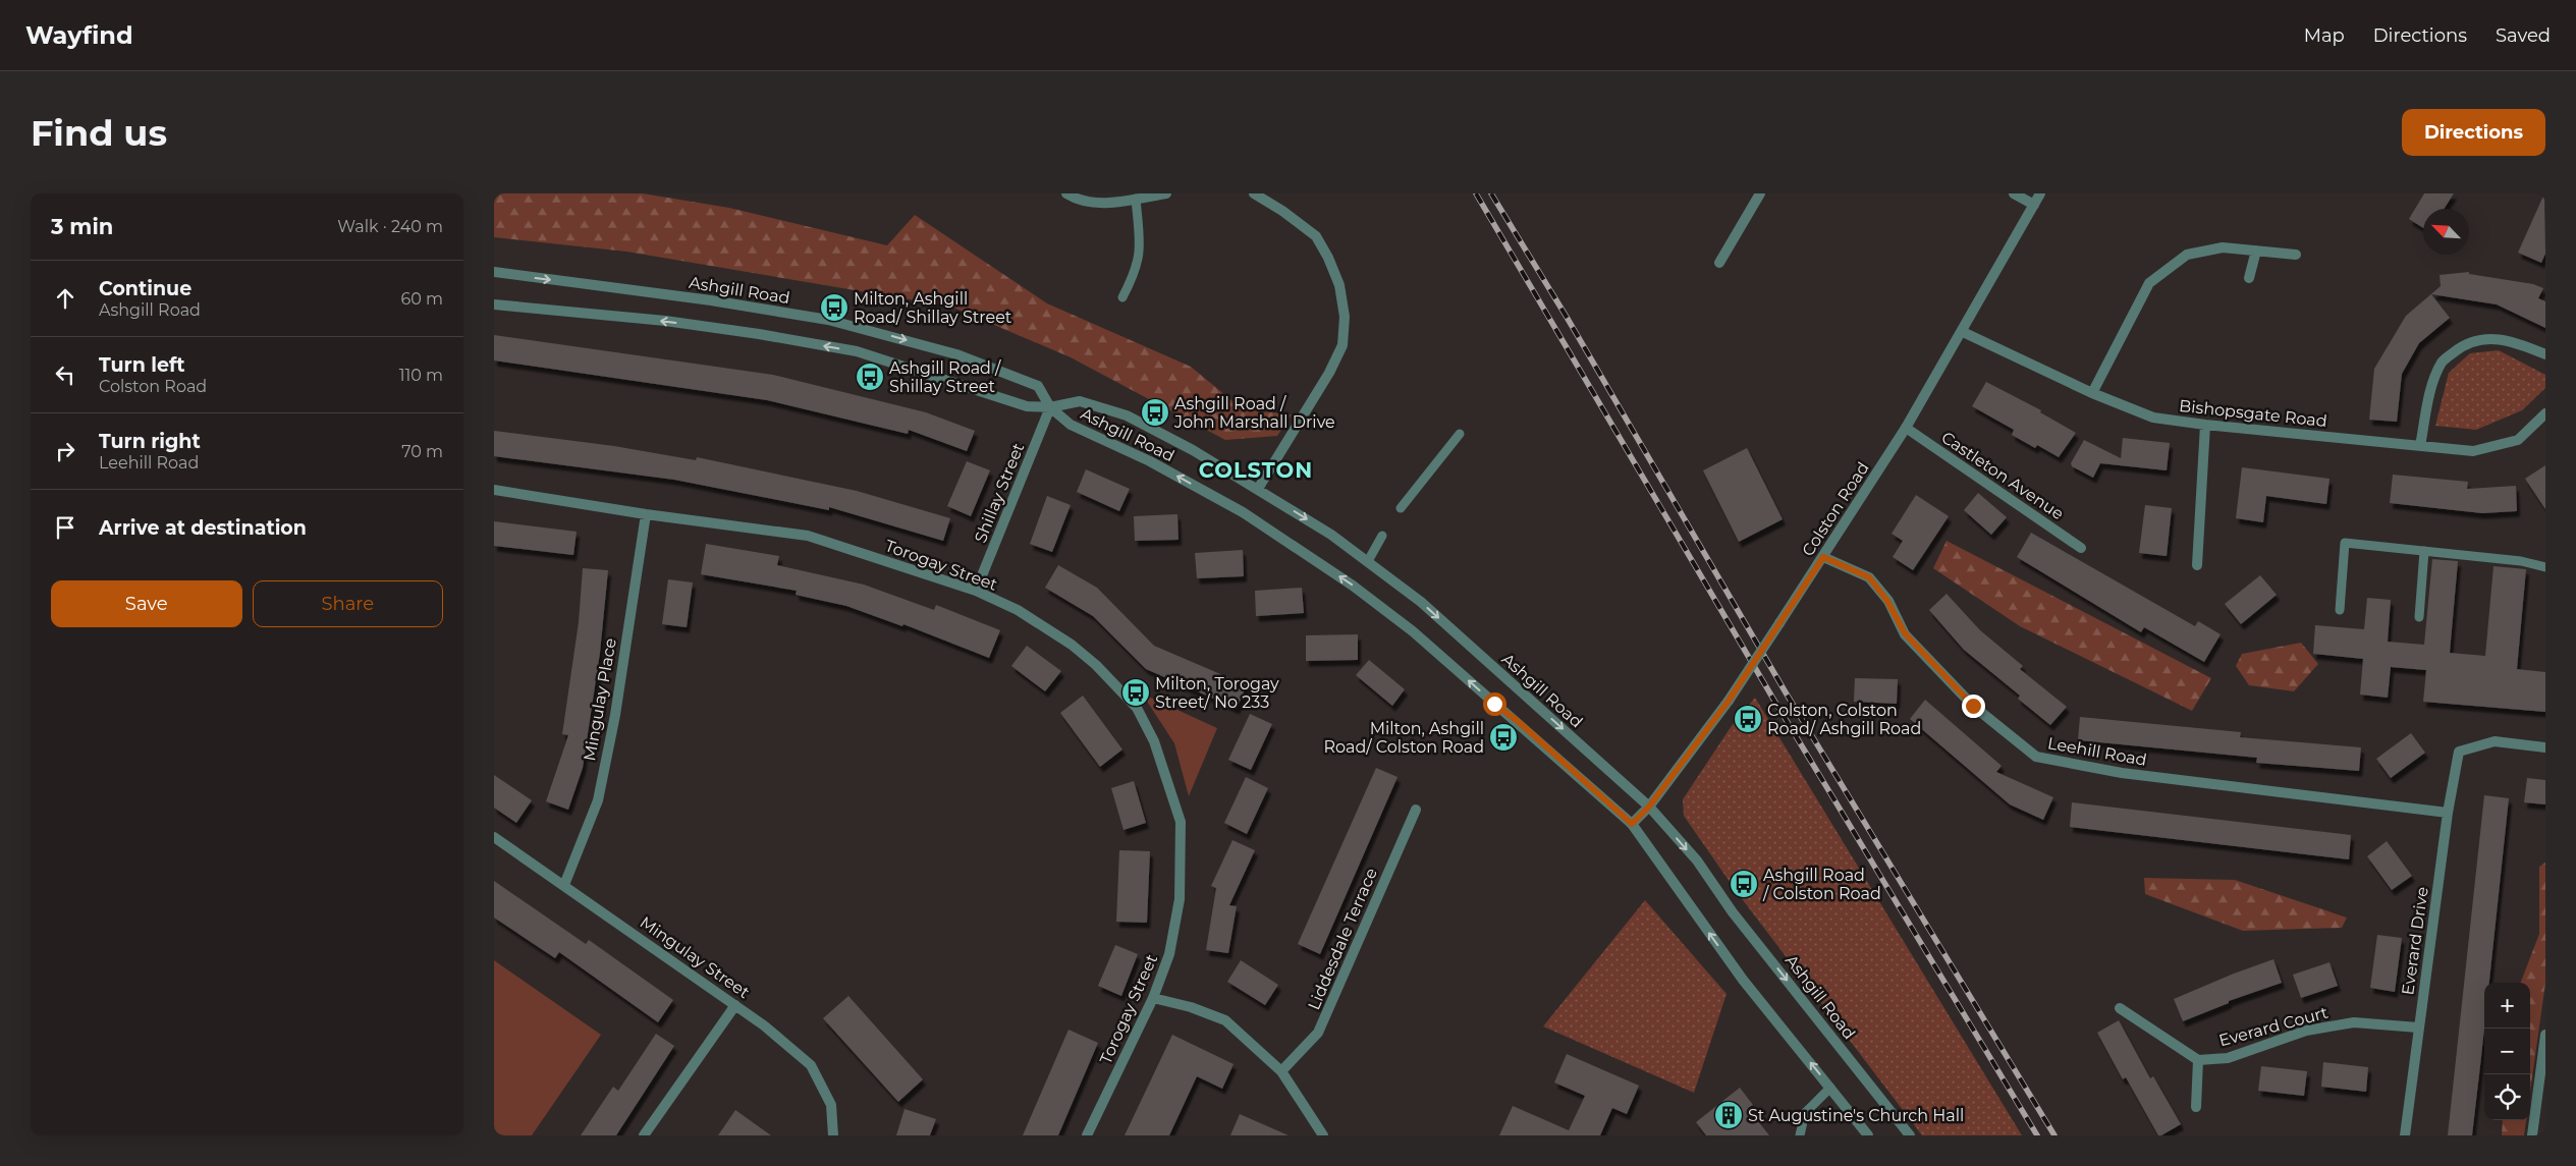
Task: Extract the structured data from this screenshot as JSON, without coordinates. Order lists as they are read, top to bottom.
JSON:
{
  "streets": {
    "street": [
      "Ashgill Road",
      "Bishopsgate Road",
      "Castleton Avenue",
      "Shillay Street",
      "Colston Road",
      "Torogay Street",
      "Mingulay Place",
      "Leehill Road",
      "Liddesdale Terrace",
      "Everard Drive",
      "Mingulay Street",
      "Everard Court"
    ]
  },
  "crossings": [
    ["Ashgill Road", "Shillay Street"],
    ["Ashgill Road", "Colston Road"],
    ["Bishopsgate Road", "Colston Road"],
    ["Castleton Avenue", "Colston Road"],
    ["Shillay Street", "Torogay Street"],
    ["Colston Road", "Leehill Road"],
    ["Torogay Street", "Mingulay Place"],
    ["Mingulay Place", "Mingulay Street"],
    ["Leehill Road", "Everard Drive"],
    ["Everard Drive", "Everard Court"]
  ],
  "districts": ["COLSTON"],
  "places": {
    "bus stop": [
      "Milton, Ashgill Road/ Shillay Street",
      "Ashgill Road / Shillay Street",
      "Ashgill Road / John Marshall Drive",
      "Milton, Torogay Street/ No 233",
      "Colston, Colston Road/ Ashgill Road",
      "Milton, Ashgill Road/ Colston Road",
      "Ashgill Road / Colston Road"
    ],
    "building": ["St Augustine's Church Hall"]
  },
  "north": "top left",
  "page": {
    "header": "Wayfind",
    "nav": ["Map", "Directions", "Saved"],
    "buttons": [
      "Directions",
      ["Save", "Share"]
    ],
    "title": "Find us",
    "heading": ["3 min", "Walk · 240 m"],
    "list": [
      ["Continue", "Ashgill Road", "60 m"],
      ["Turn left", "Colston Road", "110 m"],
      ["Turn right", "Leehill Road", "70 m"],
      "Arrive at destination"
    ],
    "map_buttons": ["+", "−"]
  }
}
